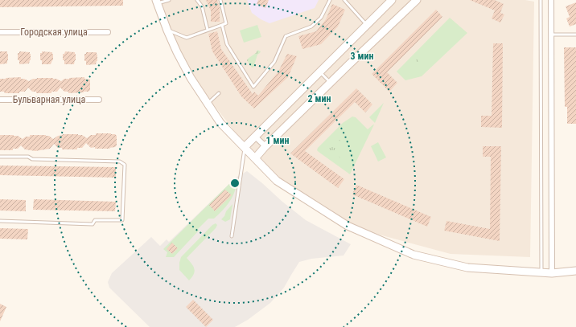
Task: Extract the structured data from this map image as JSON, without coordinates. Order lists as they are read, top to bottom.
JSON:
{
  "streets": {
    "street": ["Городская улица", "Бульварная улица"]
  },
  "rings": ["3 мин", "2 мин", "1 мин"]
}
